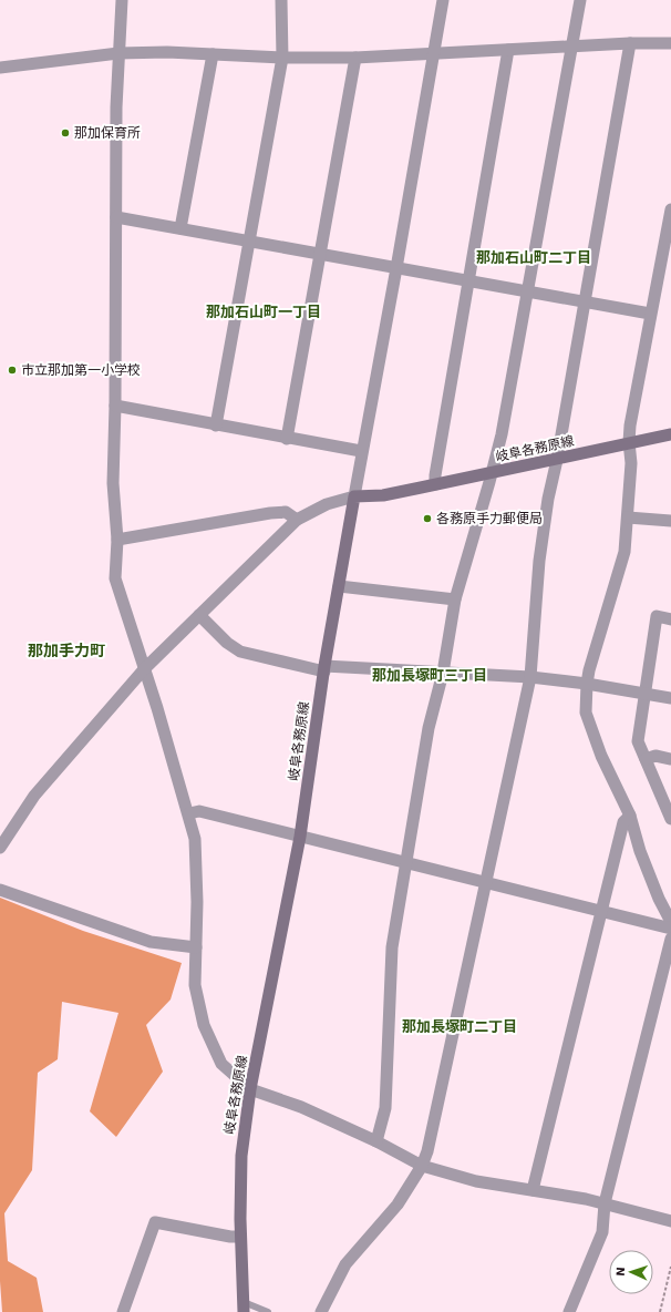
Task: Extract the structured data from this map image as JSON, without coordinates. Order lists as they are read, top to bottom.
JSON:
{
  "streets": {
    "main road": ["岐阜各務原線"]
  },
  "districts": [
    "那加石山町二丁目",
    "那加石山町一丁目",
    "那加手力町",
    "那加長塚町三丁目",
    "那加長塚町二丁目"
  ],
  "places": ["那加保育所", "市立那加第一小学校", "各務原手力郵便局"],
  "north": "left"
}
